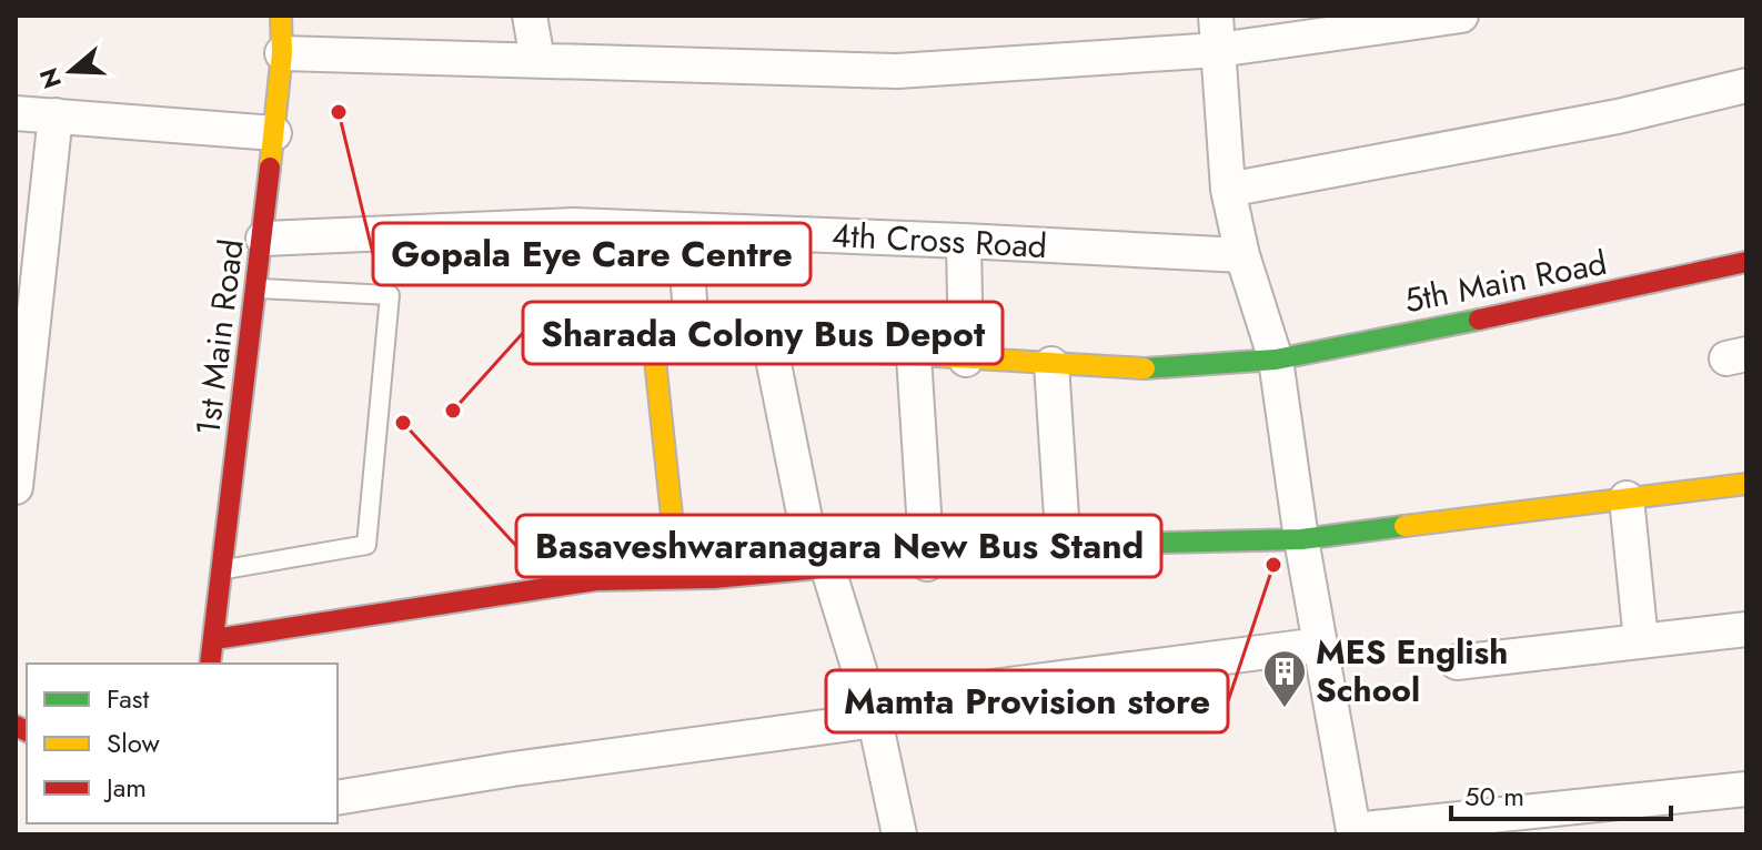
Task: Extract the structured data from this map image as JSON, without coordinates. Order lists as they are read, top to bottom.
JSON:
{
  "streets": {
    "street": ["4th Cross Road", "5th Main Road", "1st Main Road"]
  },
  "crossings": [
    ["4th Cross Road", "1st Main Road"]
  ],
  "places": {
    "other": [
      "Gopala Eye Care Centre",
      "Sharada Colony Bus Depot",
      "Basaveshwaranagara New Bus Stand",
      "Mamta Provision store"
    ],
    "building": ["MES English School"]
  },
  "legend": ["Fast", "Slow", "Jam"],
  "scale_bar": "50 m",
  "north": "left"
}
